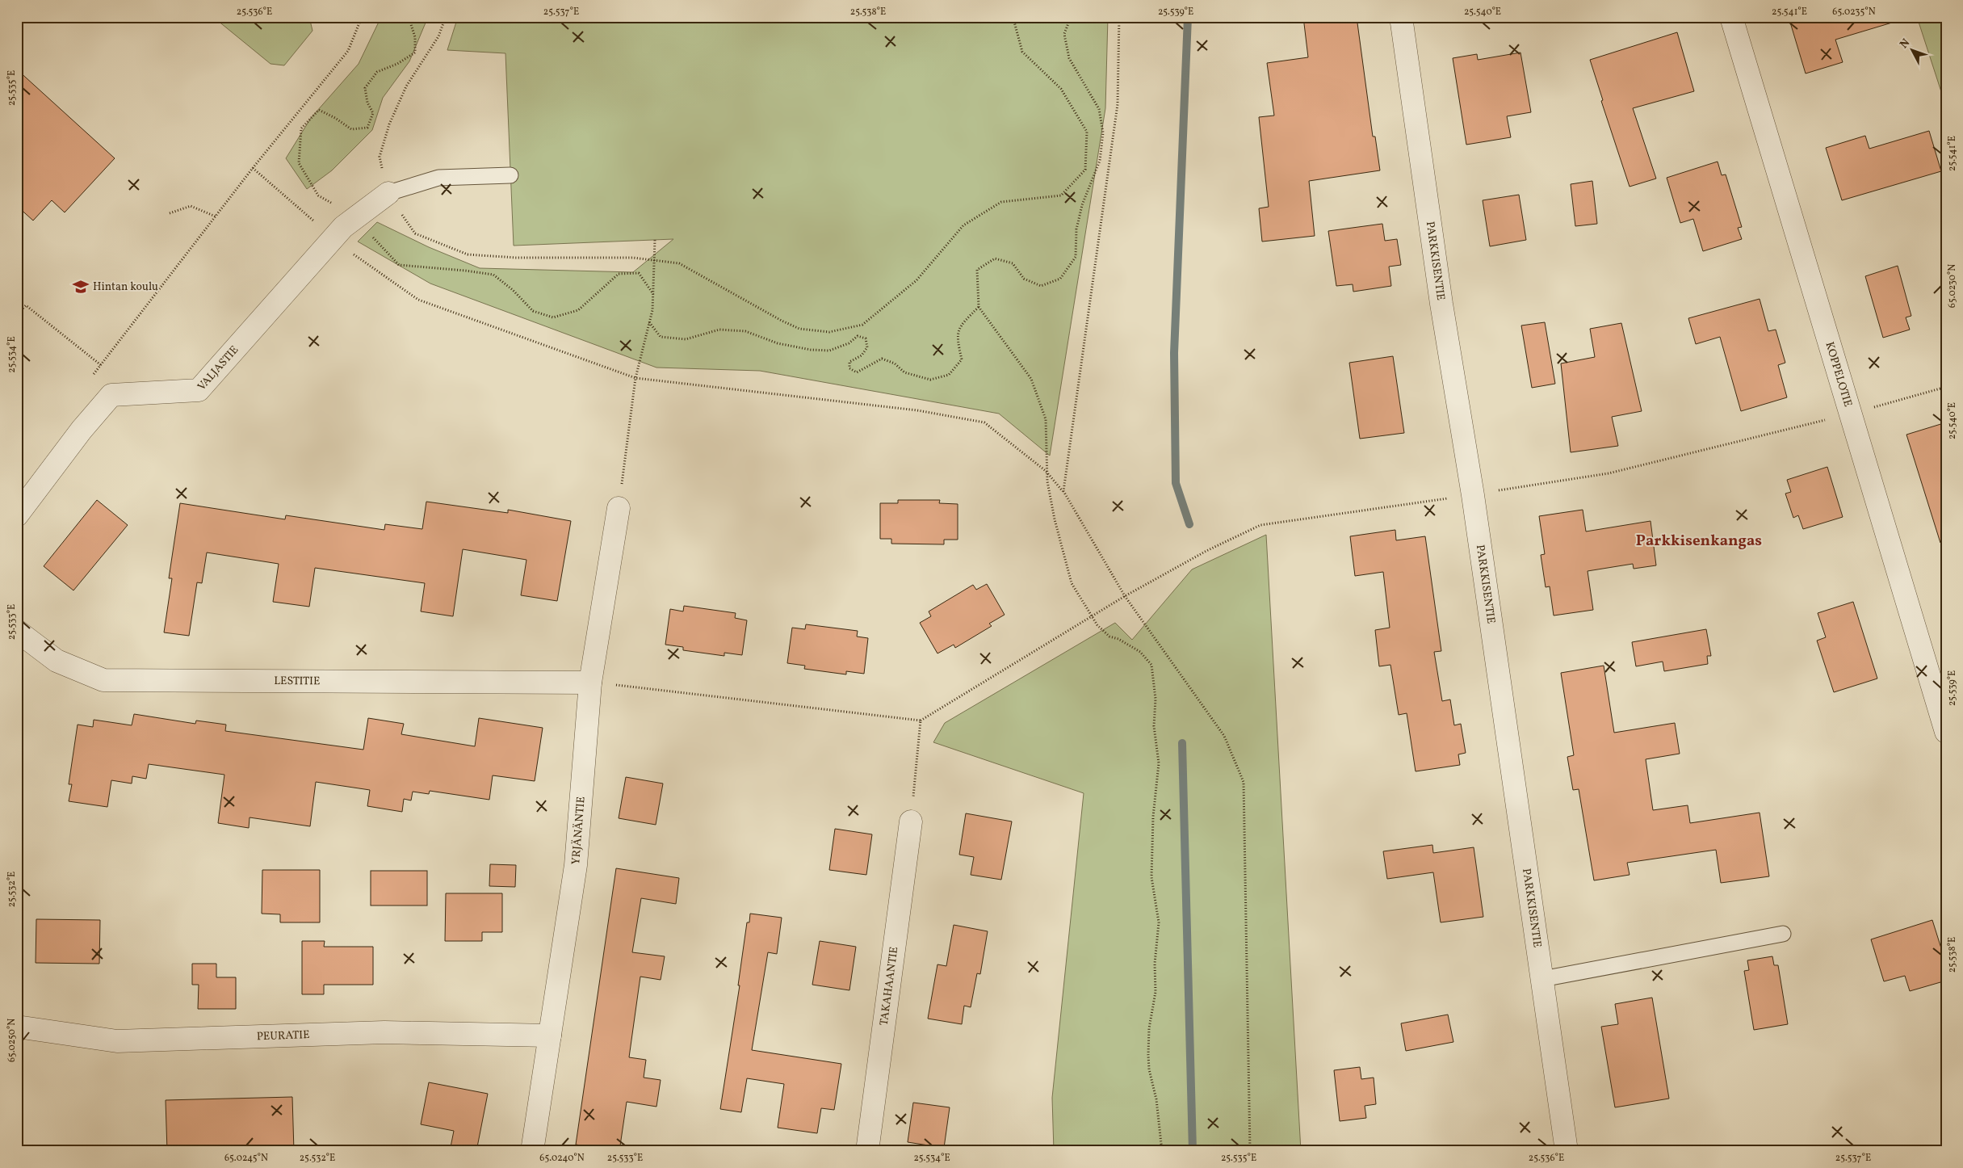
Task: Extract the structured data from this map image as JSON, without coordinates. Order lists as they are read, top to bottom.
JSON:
{
  "streets": {
    "street": [
      "PARKKISENTIE",
      "VALJASTIE",
      "KOPPELOTIE",
      "LESTITIE",
      "YRJÄNÄNTIE",
      "TAKAHAANTIE",
      "PEURATIE"
    ]
  },
  "crossings": [
    ["LESTITIE", "YRJÄNÄNTIE"],
    ["YRJÄNÄNTIE", "PEURATIE"]
  ],
  "districts": ["Parkkisenkangas"],
  "places": {
    "school or university": ["Hintan koulu"]
  },
  "north": "top left",
  "coordinates": [
    "25.536°E",
    "25.537°E",
    "25.538°E",
    "25.539°E",
    "25.540°E",
    "25.541°E",
    "65.0235°N",
    "25.535°E",
    "65.0230°N",
    "25.534°E",
    "25.533°E",
    "25.532°E",
    "65.0250°N",
    "65.0245°N",
    "65.0240°N"
  ]
}
